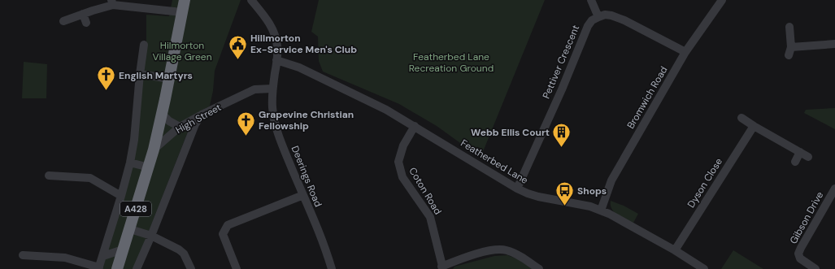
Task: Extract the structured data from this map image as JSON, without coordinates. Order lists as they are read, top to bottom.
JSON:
{
  "streets": {
    "highway": ["A428"],
    "street": [
      "Pettiver Crescent",
      "Bromwich Road",
      "High Street",
      "Featherbed Lane",
      "Deerings Road",
      "Dyson Close",
      "Coton Road",
      "Gibson Drive"
    ]
  },
  "crossings": [
    ["Pettiver Crescent", "Featherbed Lane"],
    ["Bromwich Road", "Featherbed Lane"],
    ["High Street", "Deerings Road"],
    ["High Street", "A428"],
    ["Featherbed Lane", "Deerings Road"],
    ["Featherbed Lane", "Dyson Close"],
    ["Featherbed Lane", "Coton Road"]
  ],
  "parks": ["Hilmorton Village Green", "Featherbed Lane Recreation Ground"],
  "places": {
    "public building": ["Hillmorton Ex-Service Men's Club"],
    "church": ["English Martyrs", "Grapevine Christian Fellowship"],
    "building": ["Webb Ellis Court"],
    "bus stop": ["Shops"]
  }
}
